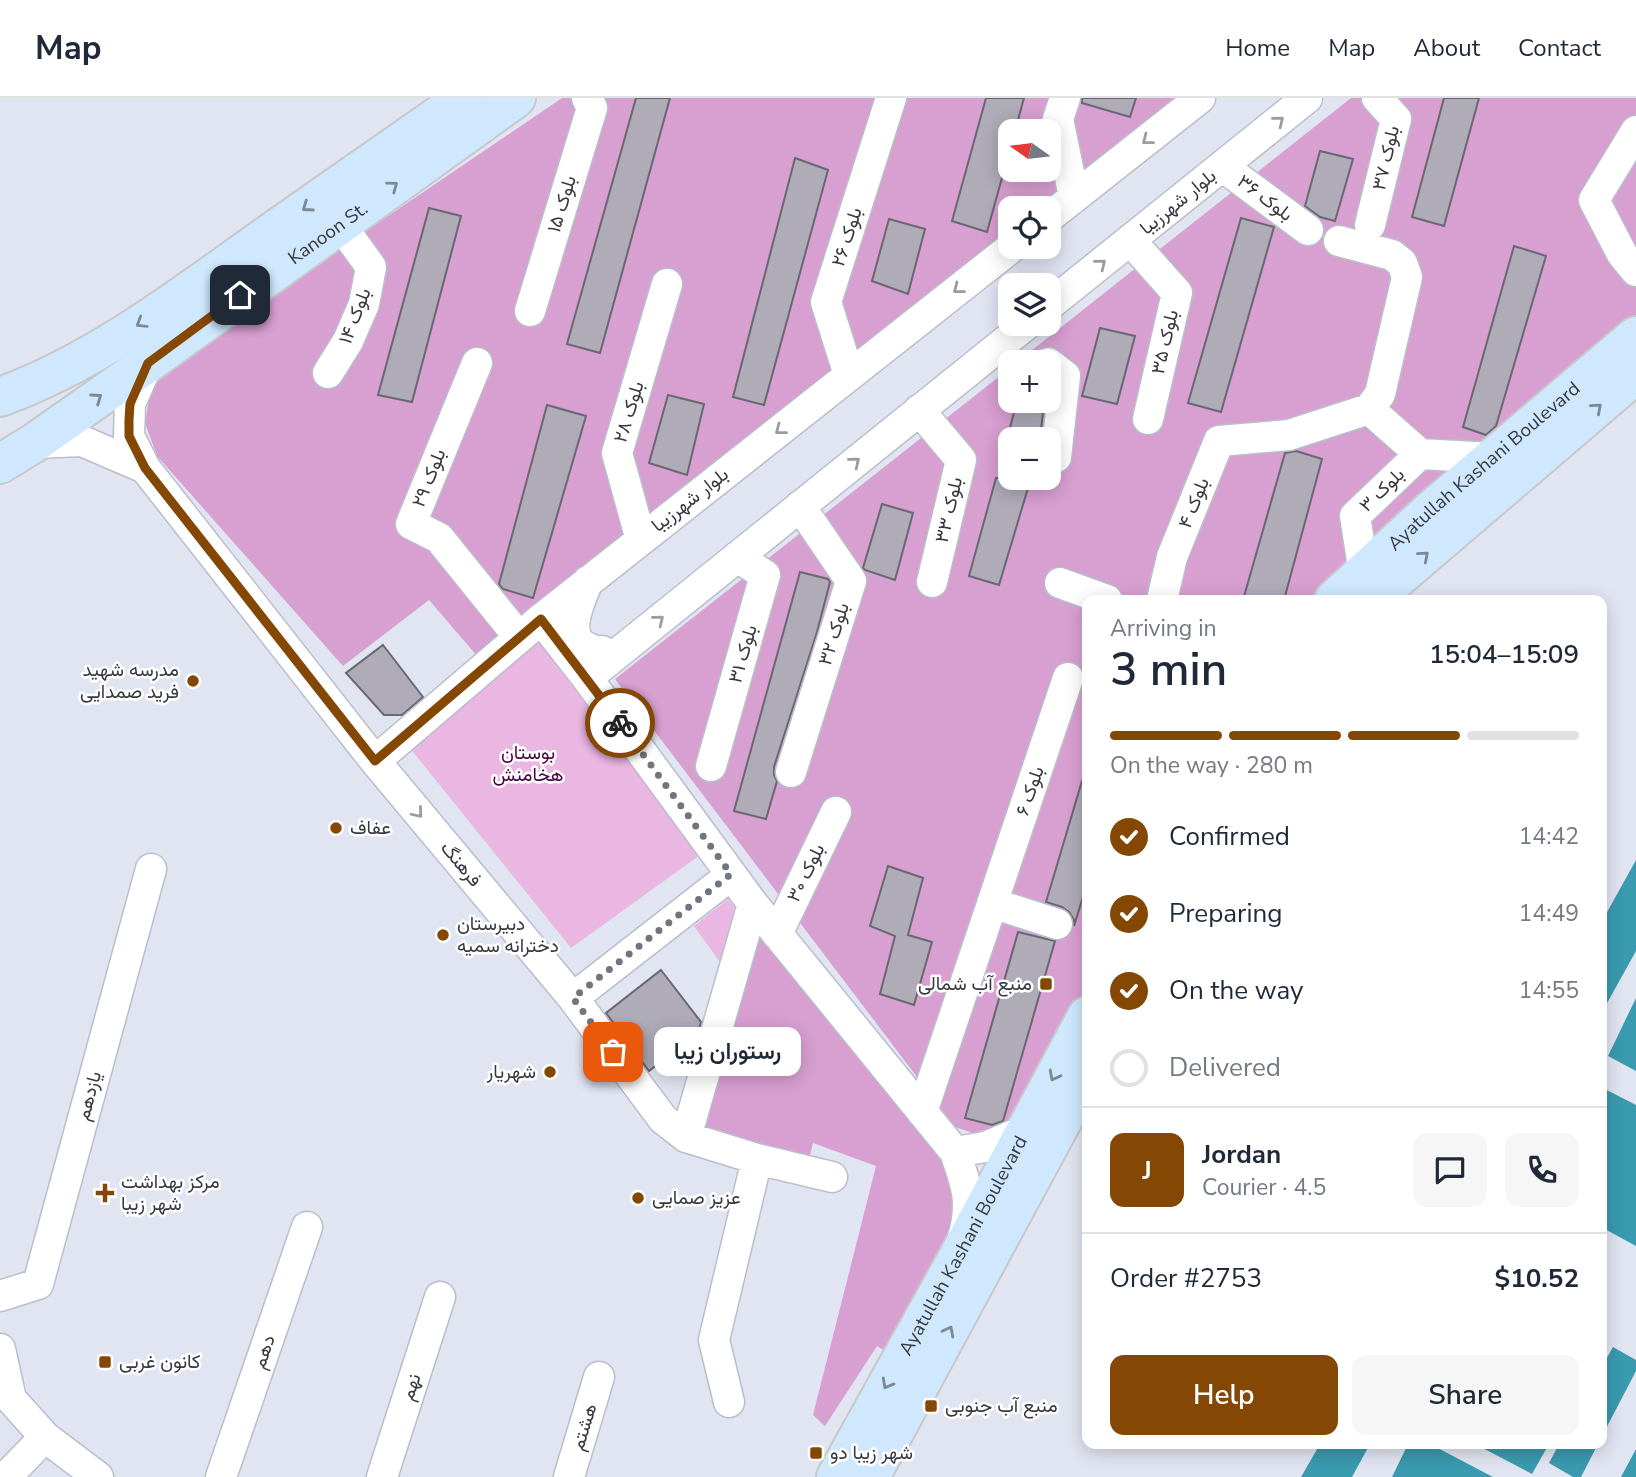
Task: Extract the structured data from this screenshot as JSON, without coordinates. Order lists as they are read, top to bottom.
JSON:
{
  "streets": {
    "main road": ["Kanoon St.", "Ayatullah Kashani Boulevard"],
    "street": [
      "بلوک ۳۷",
      "بلوک ۳۶",
      "بلوار شهرزیبا",
      "بلوک ۱۵",
      "بلوک ۲۶",
      "بلوک ۱۴",
      "بلوک ۳۵",
      "بلوک ۲۸",
      "بلوک ۲۹",
      "بلوک ۳",
      "بلوک ۴",
      "بلوک ۳۳",
      "بلوک ۳۲",
      "بلوک ۳۱",
      "بلوک ۶",
      "فرهنگ",
      "بلوک ۳۰",
      "یازدهم",
      "دهم",
      "نهم",
      "هشتم"
    ]
  },
  "crossings": [
    ["بلوک ۳۶", "بلوار شهرزیبا"],
    ["بلوار شهرزیبا", "بلوک ۲۶"],
    ["بلوار شهرزیبا", "بلوک ۳۵"],
    ["بلوار شهرزیبا", "بلوک ۲۸"],
    ["بلوار شهرزیبا", "بلوک ۲۹"],
    ["بلوار شهرزیبا", "فرهنگ"],
    ["Kanoon St.", "بلوک ۱۴"],
    ["Kanoon St.", "فرهنگ"],
    ["Ayatullah Kashani Boulevard", "بلوک ۳"],
    ["بلوک ۳", "بلوک ۴"]
  ],
  "parks": ["بوستان هخامنش"],
  "places": {
    "other": [
      "مدرسه شهید فرید صمدایی",
      "عفاف",
      "دبیرستان دخترانه سمیه",
      "رستوران زیبا",
      "شهریار",
      "عزیز صمایی"
    ],
    "transit": [
      "منبع آب شمالی",
      "کانون غربی",
      "منبع آب جنوبی",
      "شهر زیبا دو"
    ],
    "health": ["مرکز بهداشت شهر زیبا"]
  },
  "north": "left",
  "page": {
    "header": "Map",
    "nav": [
      "Home",
      "Map",
      "About",
      "Contact"
    ],
    "map_buttons": ["+", "−"],
    "heading": ["3 min", "Arriving in", "15:04–15:09"],
    "panel": [
      "Jordan",
      "Courier · 4.5",
      "Order #2753",
      "$10.52"
    ],
    "bar": "On the way · 280 m",
    "list": [
      ["Confirmed", "14:42"],
      ["Preparing", "14:49"],
      ["On the way", "14:55"],
      "Delivered"
    ],
    "bubble": "رستوران زیبا",
    "round": "J",
    "buttons": ["Help", "Share"]
  }
}
